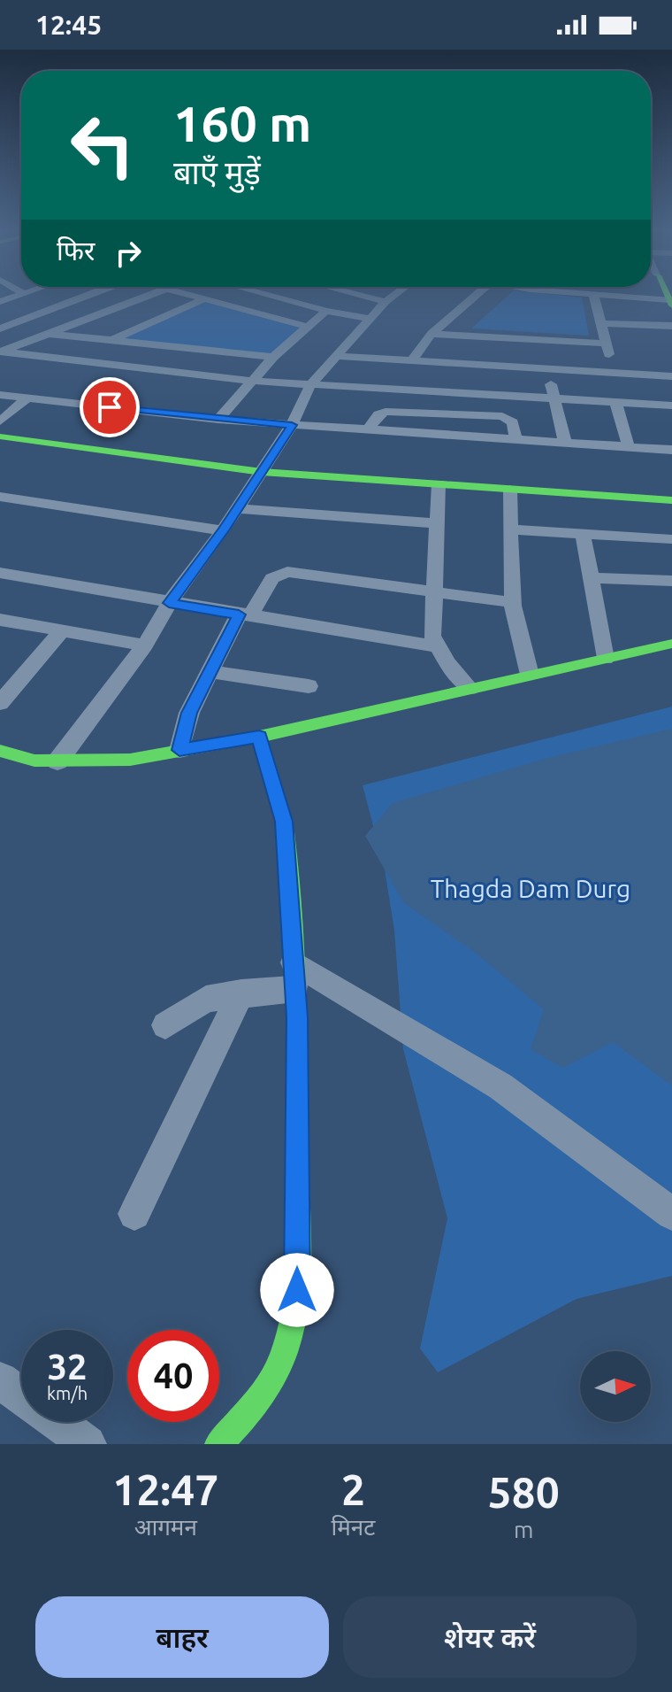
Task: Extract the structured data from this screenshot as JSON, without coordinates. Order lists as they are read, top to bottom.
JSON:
{
  "parks": ["Thagda Dam Durg"],
  "north": "right",
  "page": {
    "status": "12:45",
    "turn": ["160 m", "बाएँ मुड़ें"],
    "then": "फिर",
    "speed": "32 km/h",
    "limit": "40",
    "eta": [
      "12:47",
      "आगमन",
      "2",
      "मिनट",
      "580",
      "m"
    ],
    "buttons": ["बाहर", "शेयर करें"]
  }
}
